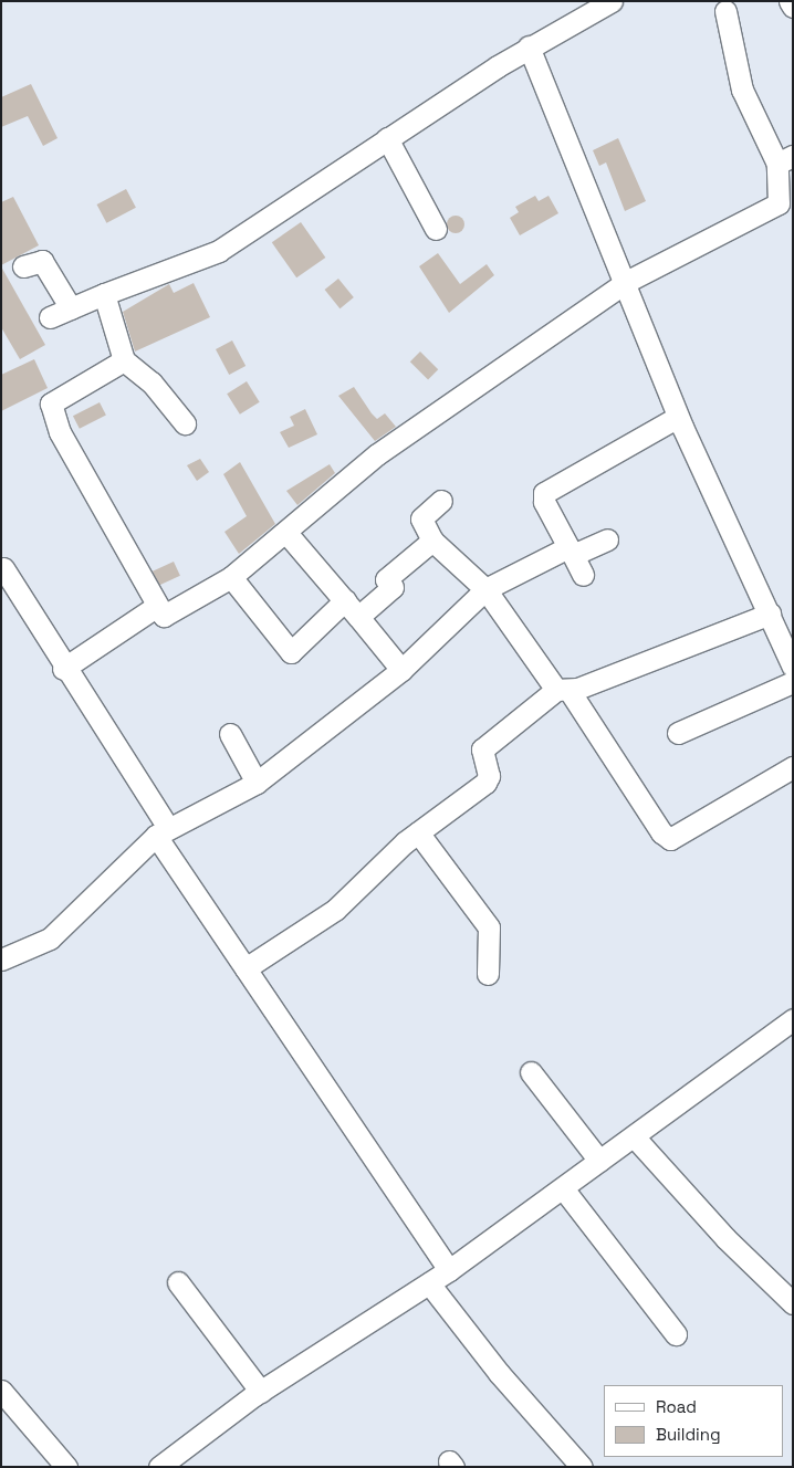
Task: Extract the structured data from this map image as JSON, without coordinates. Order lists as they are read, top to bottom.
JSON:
{
  "legend": ["Road", "Building"]
}
